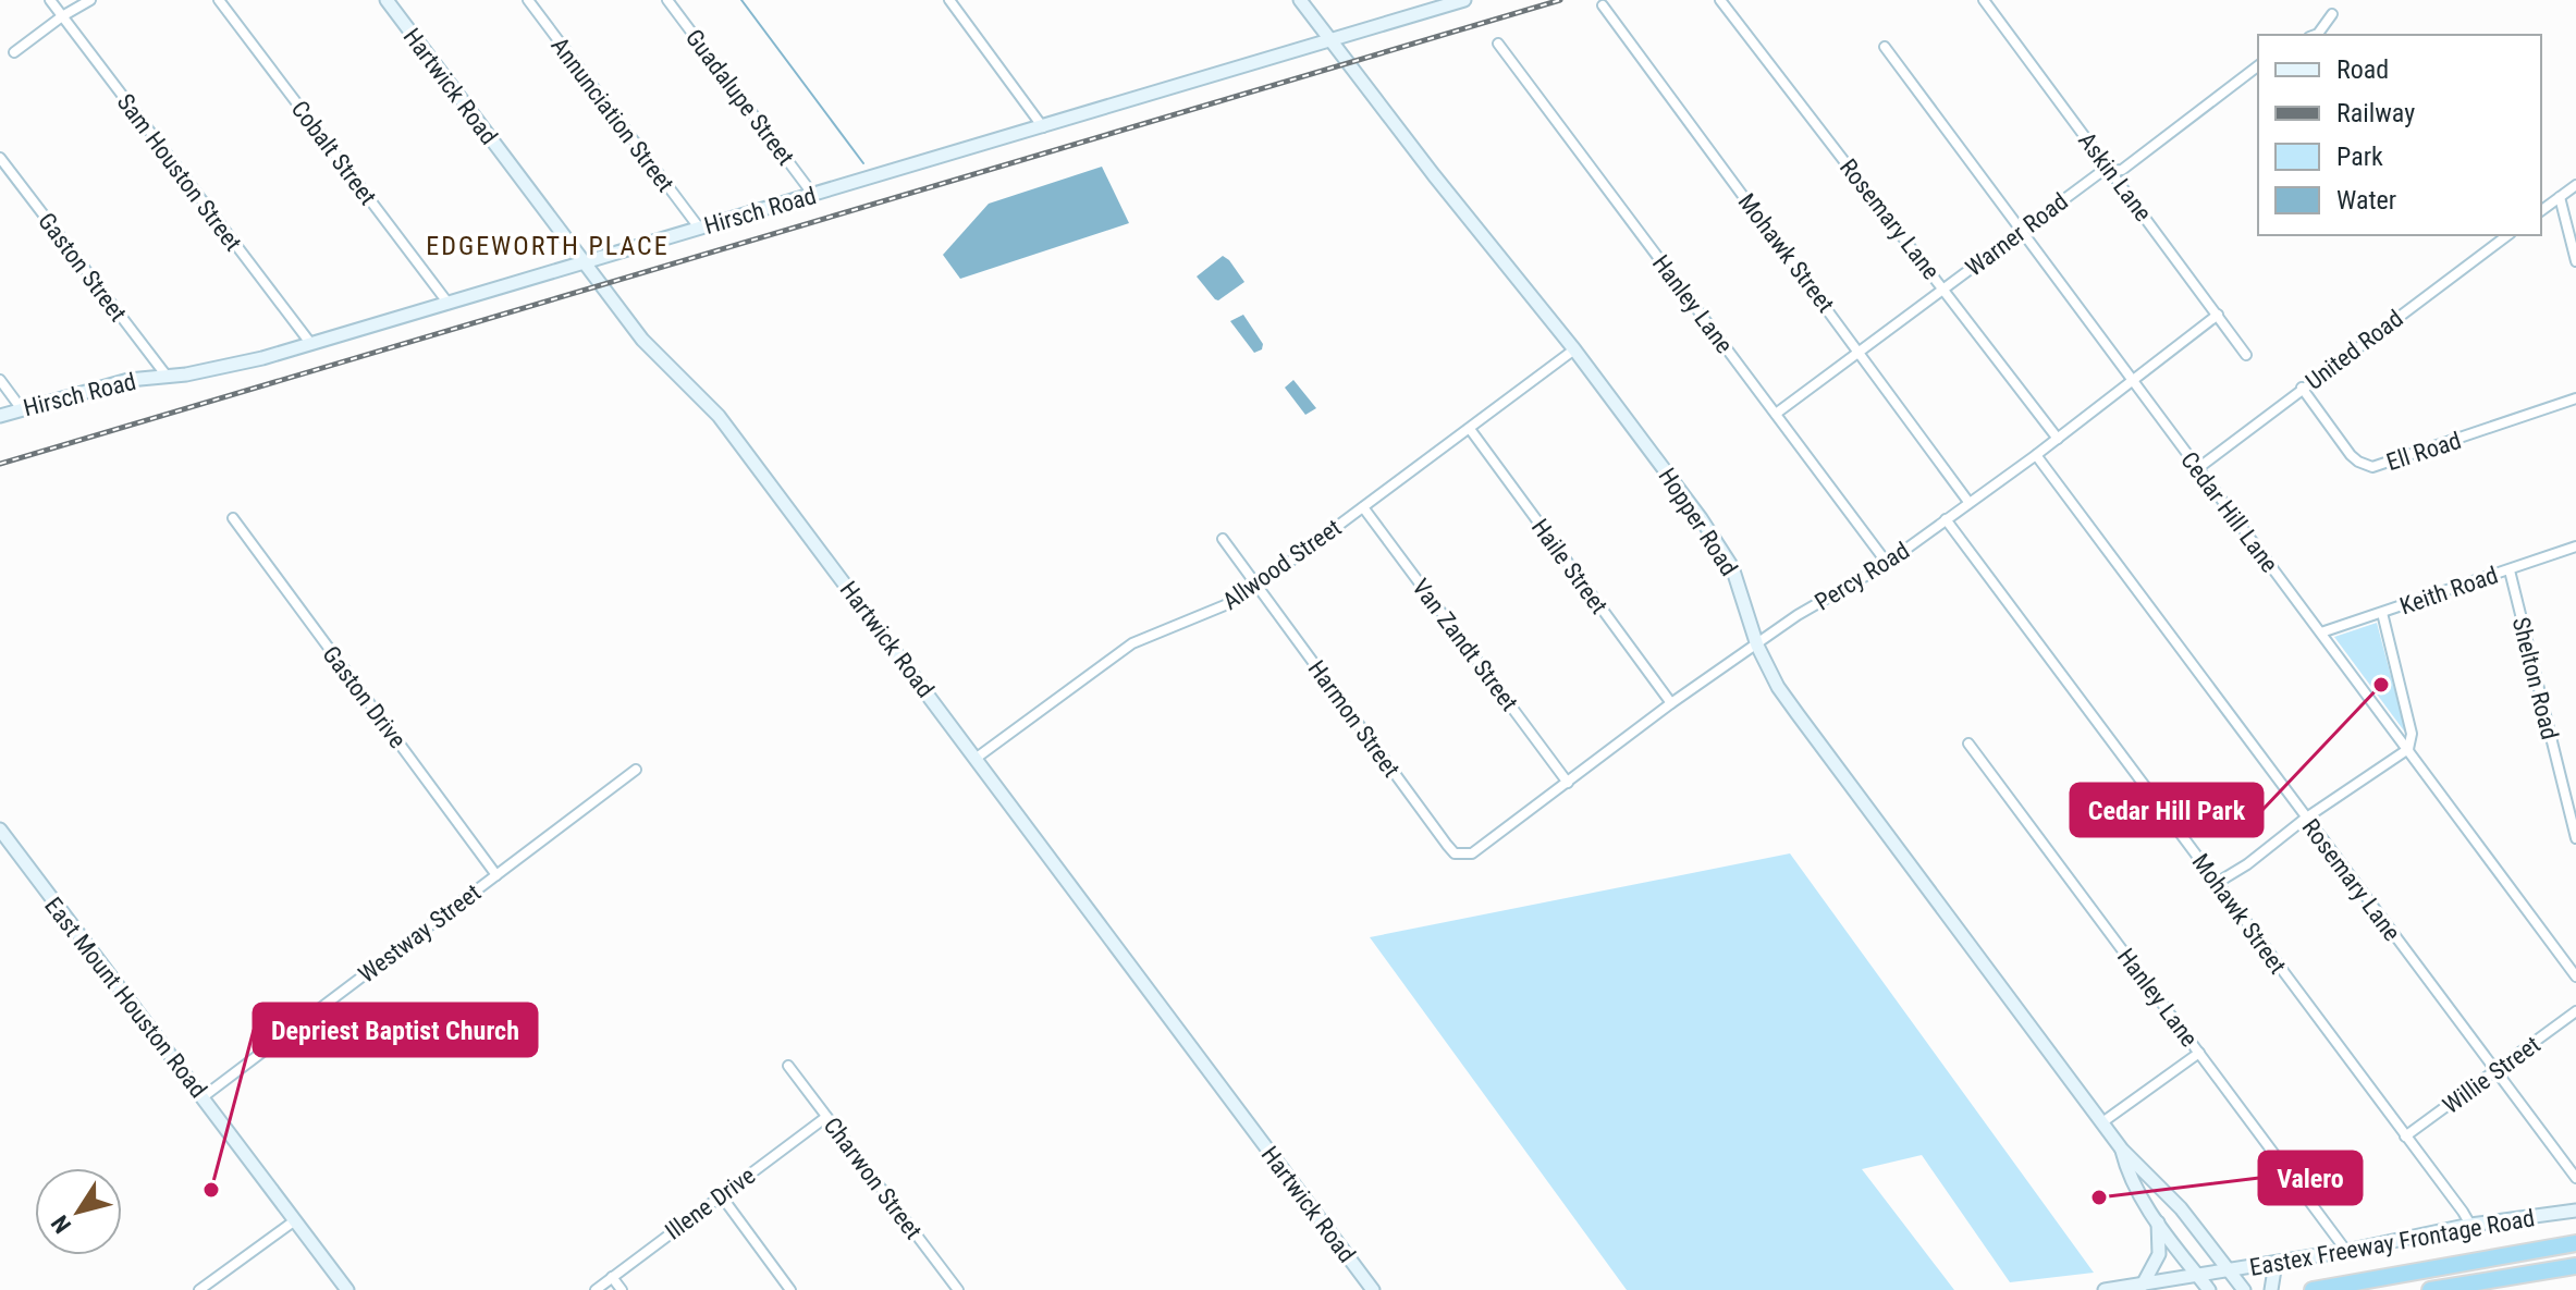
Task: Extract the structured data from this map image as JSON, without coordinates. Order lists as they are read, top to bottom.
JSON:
{
  "streets": {
    "main road": [
      "Hartwick Road",
      "Hirsch Road",
      "Hopper Road",
      "East Mount Houston Road",
      "Eastex Freeway Frontage Road"
    ],
    "street": [
      "Guadalupe Street",
      "Annunciation Street",
      "Cobalt Street",
      "Sam Houston Street",
      "Askin Lane",
      "Rosemary Lane",
      "Warner Road",
      "Mohawk Street",
      "Gaston Street",
      "Hanley Lane",
      "United Road",
      "Ell Road",
      "Cedar Hill Lane",
      "Allwood Street",
      "Haile Street",
      "Percy Road",
      "Keith Road",
      "Van Zandt Street",
      "Shelton Road",
      "Gaston Drive",
      "Harmon Street",
      "Westway Street",
      "Willie Street",
      "Charwon Street",
      "Illene Drive"
    ]
  },
  "crossings": [
    ["Hartwick Road", "Hirsch Road"],
    ["Hartwick Road", "Allwood Street"],
    ["Guadalupe Street", "Hirsch Road"],
    ["Annunciation Street", "Hirsch Road"],
    ["Cobalt Street", "Hirsch Road"],
    ["Sam Houston Street", "Hirsch Road"],
    ["Askin Lane", "Warner Road"],
    ["Askin Lane", "Percy Road"],
    ["Hirsch Road", "Gaston Street"],
    ["Hirsch Road", "Hopper Road"],
    ["Rosemary Lane", "Warner Road"],
    ["Rosemary Lane", "Percy Road"],
    ["Rosemary Lane", "Willie Street"],
    ["Warner Road", "Mohawk Street"],
    ["Warner Road", "Hanley Lane"],
    ["Warner Road", "Cedar Hill Lane"],
    ["Mohawk Street", "Percy Road"],
    ["Mohawk Street", "Willie Street"],
    ["Mohawk Street", "Eastex Freeway Frontage Road"],
    ["Hanley Lane", "Percy Road"],
    ["Hanley Lane", "Eastex Freeway Frontage Road"],
    ["United Road", "Ell Road"],
    ["United Road", "Cedar Hill Lane"],
    ["Cedar Hill Lane", "Percy Road"],
    ["Cedar Hill Lane", "Keith Road"],
    ["Hopper Road", "Allwood Street"],
    ["Hopper Road", "Percy Road"],
    ["Hopper Road", "Eastex Freeway Frontage Road"],
    ["Allwood Street", "Haile Street"],
    ["Allwood Street", "Van Zandt Street"],
    ["Allwood Street", "Harmon Street"],
    ["Haile Street", "Percy Road"],
    ["Percy Road", "Van Zandt Street"],
    ["Percy Road", "Harmon Street"],
    ["Keith Road", "Shelton Road"],
    ["Gaston Drive", "Westway Street"],
    ["Westway Street", "East Mount Houston Road"],
    ["Charwon Street", "Illene Drive"]
  ],
  "districts": ["EDGEWORTH PLACE"],
  "places": ["Cedar Hill Park", "Depriest Baptist Church", "Valero"],
  "legend": [
    "Road",
    "Railway",
    "Park",
    "Water"
  ],
  "north": "bottom left"
}
